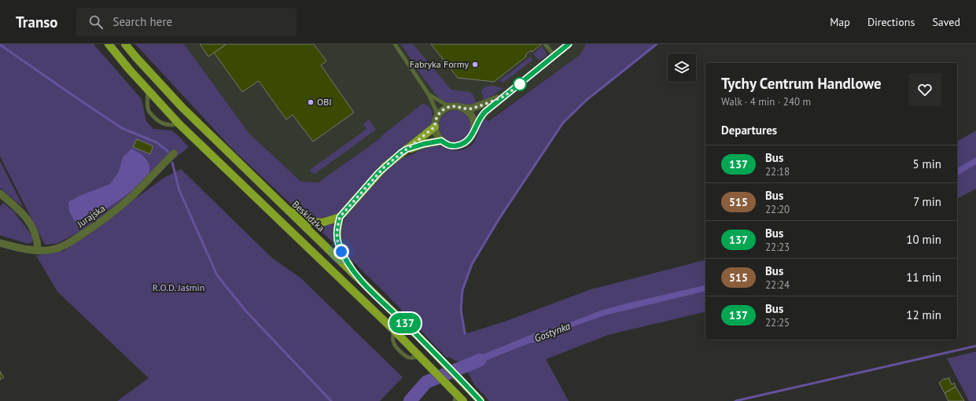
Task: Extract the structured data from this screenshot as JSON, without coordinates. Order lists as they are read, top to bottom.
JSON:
{
  "streets": {
    "main road": ["Beskidzka"],
    "street": ["Jurajska"]
  },
  "water": ["Gostynka"],
  "parks": ["R.O.D. Jaśmin"],
  "places": ["Fabryka Formy", "OBI"],
  "lines": ["bus line 137"],
  "page": {
    "header": "Transo",
    "search": "Search here",
    "nav": ["Map", "Directions", "Saved"],
    "on_map": "137",
    "heading": [
      ["Tychy Centrum Handlowe", "Walk · 4 min · 240 m"],
      "Departures"
    ],
    "list": [
      {
        "mark": "137",
        "name": "Bus",
        "note": "22:18",
        "value": "5 min"
      },
      {
        "mark": "515",
        "name": "Bus",
        "note": "22:20",
        "value": "7 min"
      },
      {
        "mark": "137",
        "name": "Bus",
        "note": "22:23",
        "value": "10 min"
      },
      {
        "mark": "515",
        "name": "Bus",
        "note": "22:24",
        "value": "11 min"
      },
      {
        "mark": "137",
        "name": "Bus",
        "note": "22:25",
        "value": "12 min"
      }
    ]
  }
}
